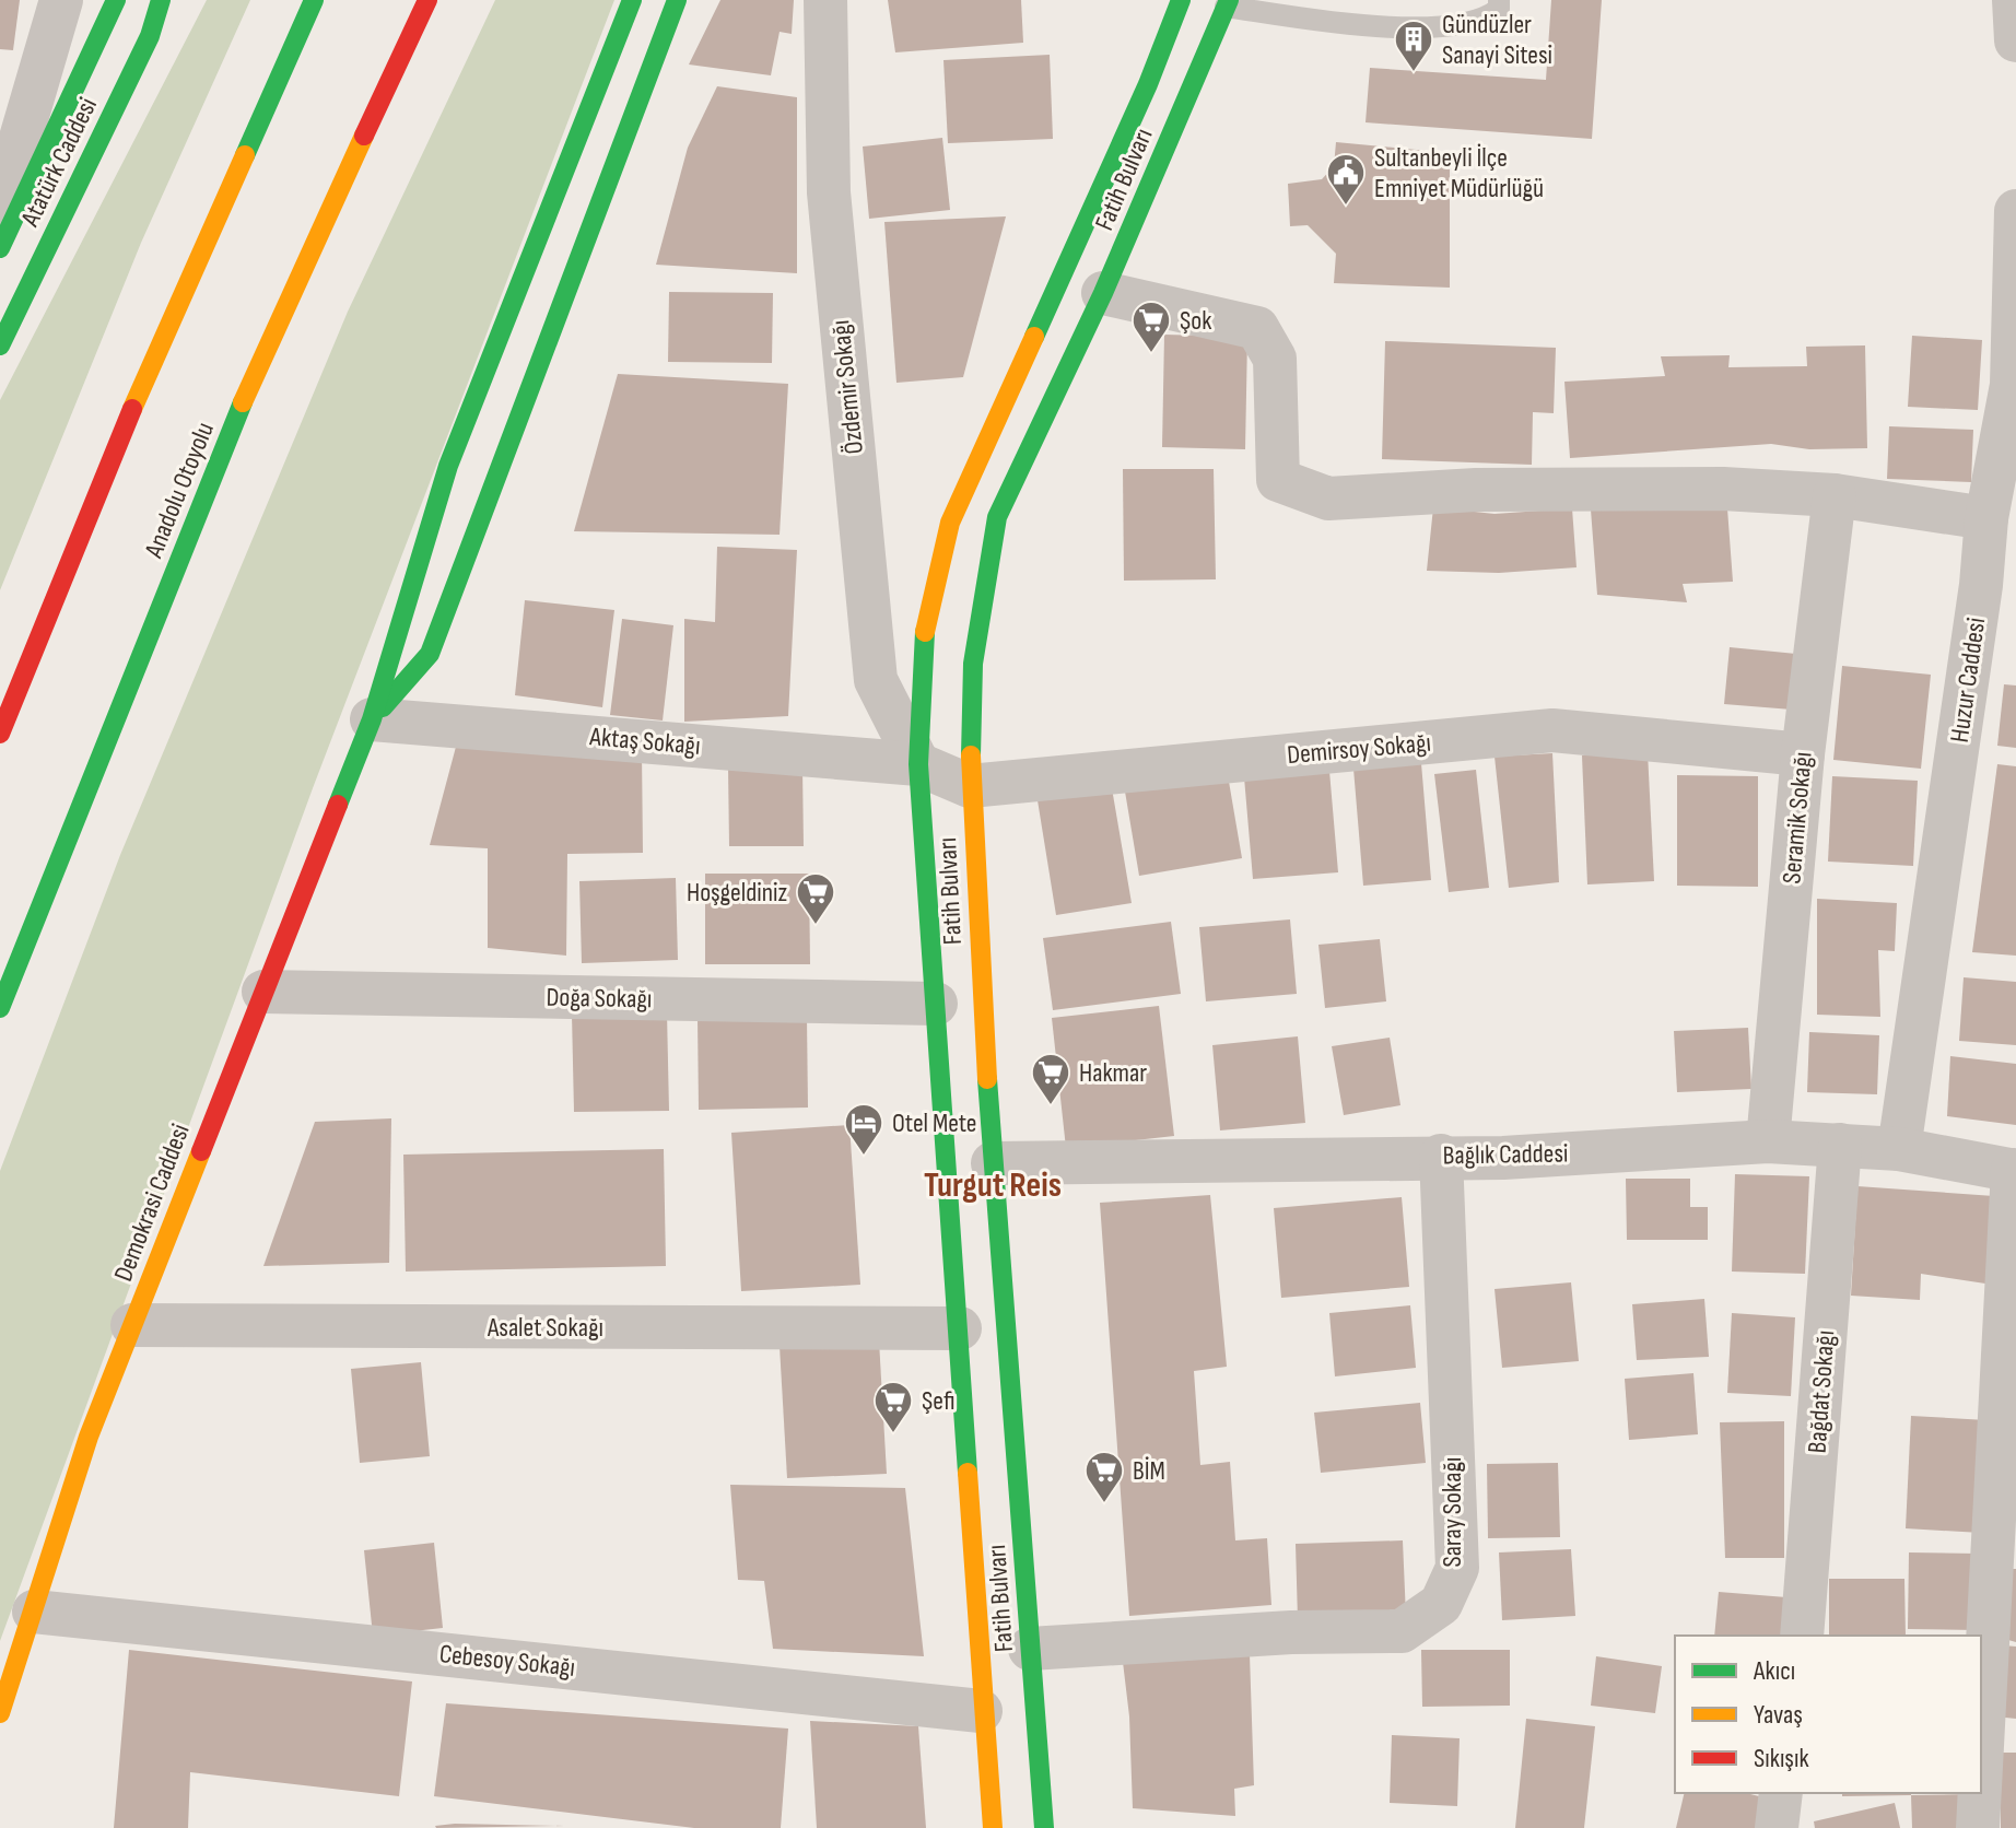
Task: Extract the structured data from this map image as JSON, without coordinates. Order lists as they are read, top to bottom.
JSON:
{
  "streets": {
    "main road": [
      "Atatürk Caddesi",
      "Fatih Bulvarı",
      "Anadolu Otoyolu",
      "Demokrasi Caddesi"
    ],
    "street": [
      "Özdemir Sokağı",
      "Huzur Caddesi",
      "Aktaş Sokağı",
      "Demirsoy Sokağı",
      "Seramik Sokağı",
      "Doğa Sokağı",
      "Bağlık Caddesi",
      "Asalet Sokağı",
      "Bağdat Sokağı",
      "Saray Sokağı",
      "Cebesoy Sokağı"
    ]
  },
  "crossings": [
    ["Fatih Bulvarı", "Özdemir Sokağı"],
    ["Fatih Bulvarı", "Aktaş Sokağı"],
    ["Fatih Bulvarı", "Demirsoy Sokağı"],
    ["Fatih Bulvarı", "Doğa Sokağı"],
    ["Fatih Bulvarı", "Bağlık Caddesi"],
    ["Fatih Bulvarı", "Asalet Sokağı"],
    ["Fatih Bulvarı", "Saray Sokağı"],
    ["Fatih Bulvarı", "Cebesoy Sokağı"],
    ["Özdemir Sokağı", "Aktaş Sokağı"],
    ["Özdemir Sokağı", "Demirsoy Sokağı"],
    ["Huzur Caddesi", "Bağlık Caddesi"],
    ["Aktaş Sokağı", "Demirsoy Sokağı"],
    ["Aktaş Sokağı", "Demokrasi Caddesi"],
    ["Demirsoy Sokağı", "Seramik Sokağı"],
    ["Seramik Sokağı", "Bağlık Caddesi"],
    ["Doğa Sokağı", "Demokrasi Caddesi"],
    ["Bağlık Caddesi", "Bağdat Sokağı"],
    ["Bağlık Caddesi", "Saray Sokağı"],
    ["Demokrasi Caddesi", "Asalet Sokağı"],
    ["Demokrasi Caddesi", "Cebesoy Sokağı"]
  ],
  "districts": ["Turgut Reis"],
  "places": {
    "building": ["Gündüzler Sanayi Sitesi"],
    "public building": ["Sultanbeyli İlçe Emniyet Müdürlüğü"],
    "supermarket": [
      "Şok",
      "Hoşgeldiniz",
      "Hakmar",
      "Şefi",
      "BİM"
    ],
    "hotel": ["Otel Mete"]
  },
  "legend": ["Akıcı", "Yavaş", "Sıkışık"]
}
